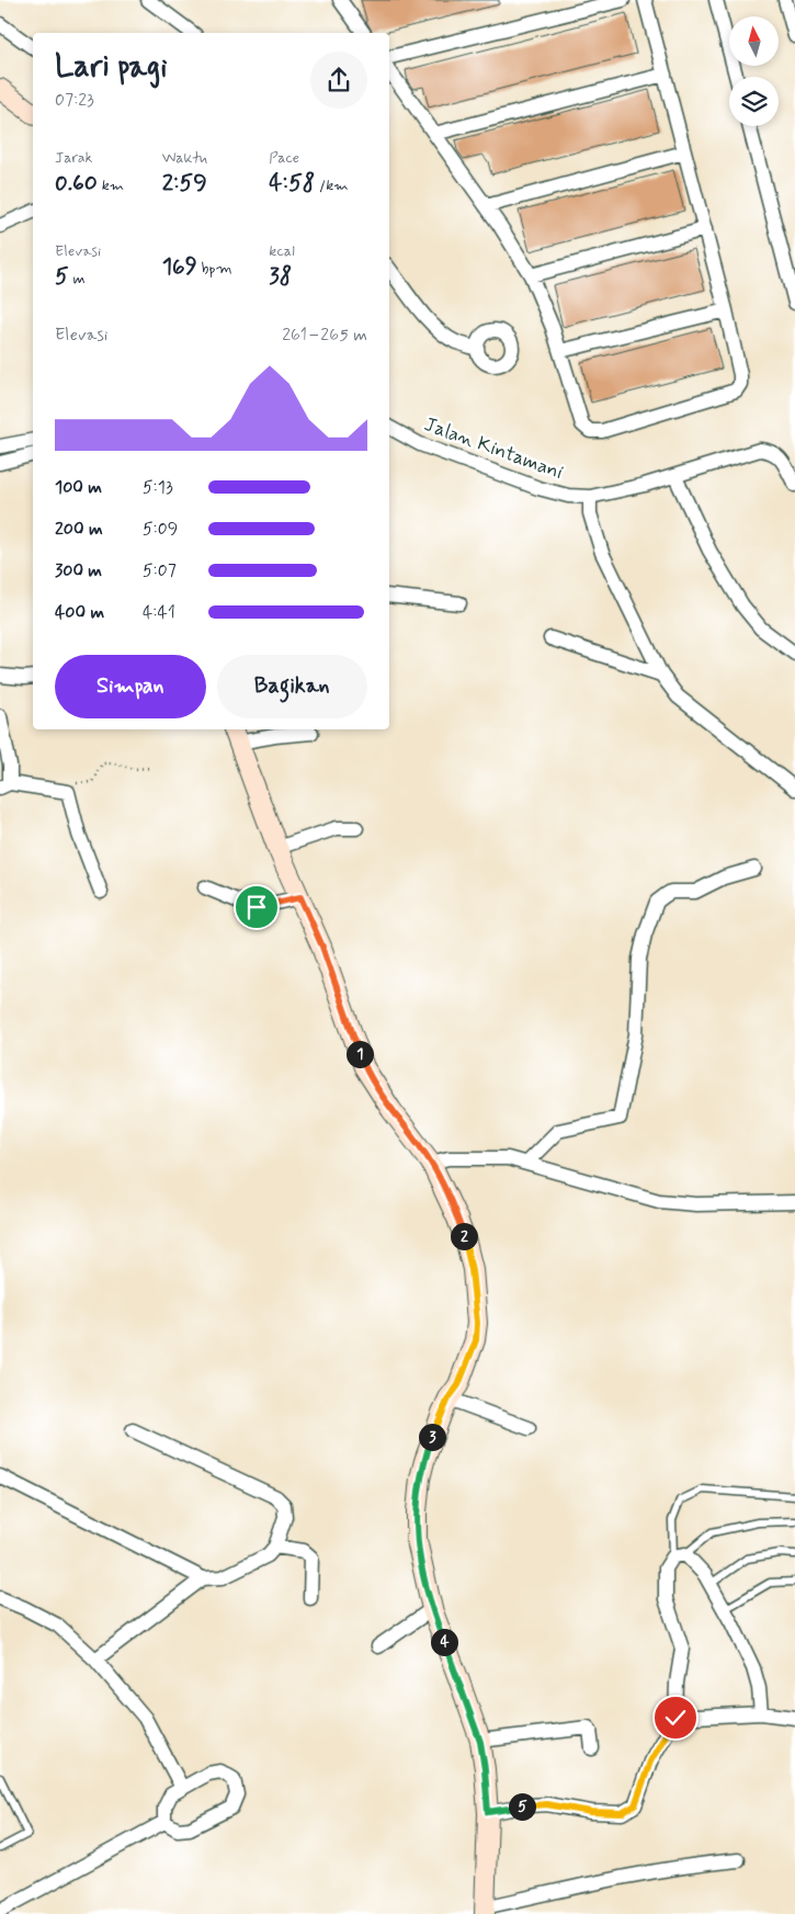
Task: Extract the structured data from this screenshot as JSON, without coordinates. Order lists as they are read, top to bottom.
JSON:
{
  "streets": {
    "street": ["Jalan Kintamani"]
  },
  "north": "top",
  "page": {
    "heading": ["Lari pagi", "07:23"],
    "stats": [
      ["Jarak", "0.60 km"],
      ["Waktu", "2:59"],
      ["Pace", "4:58 /km"],
      ["Elevasi", "5 m"],
      ["169 bpm"],
      ["kcal", "38"]
    ],
    "chart": ["Elevasi", "261–265 m"],
    "list": [
      {
        "name": "100 m",
        "note": "5:13"
      },
      {
        "name": "200 m",
        "note": "5:09"
      },
      {
        "name": "300 m",
        "note": "5:07"
      },
      {
        "name": "400 m",
        "note": "4:41"
      }
    ],
    "buttons": ["Simpan", "Bagikan"],
    "pins": [
      "1",
      "2",
      "3",
      "4",
      "5"
    ]
  }
}
